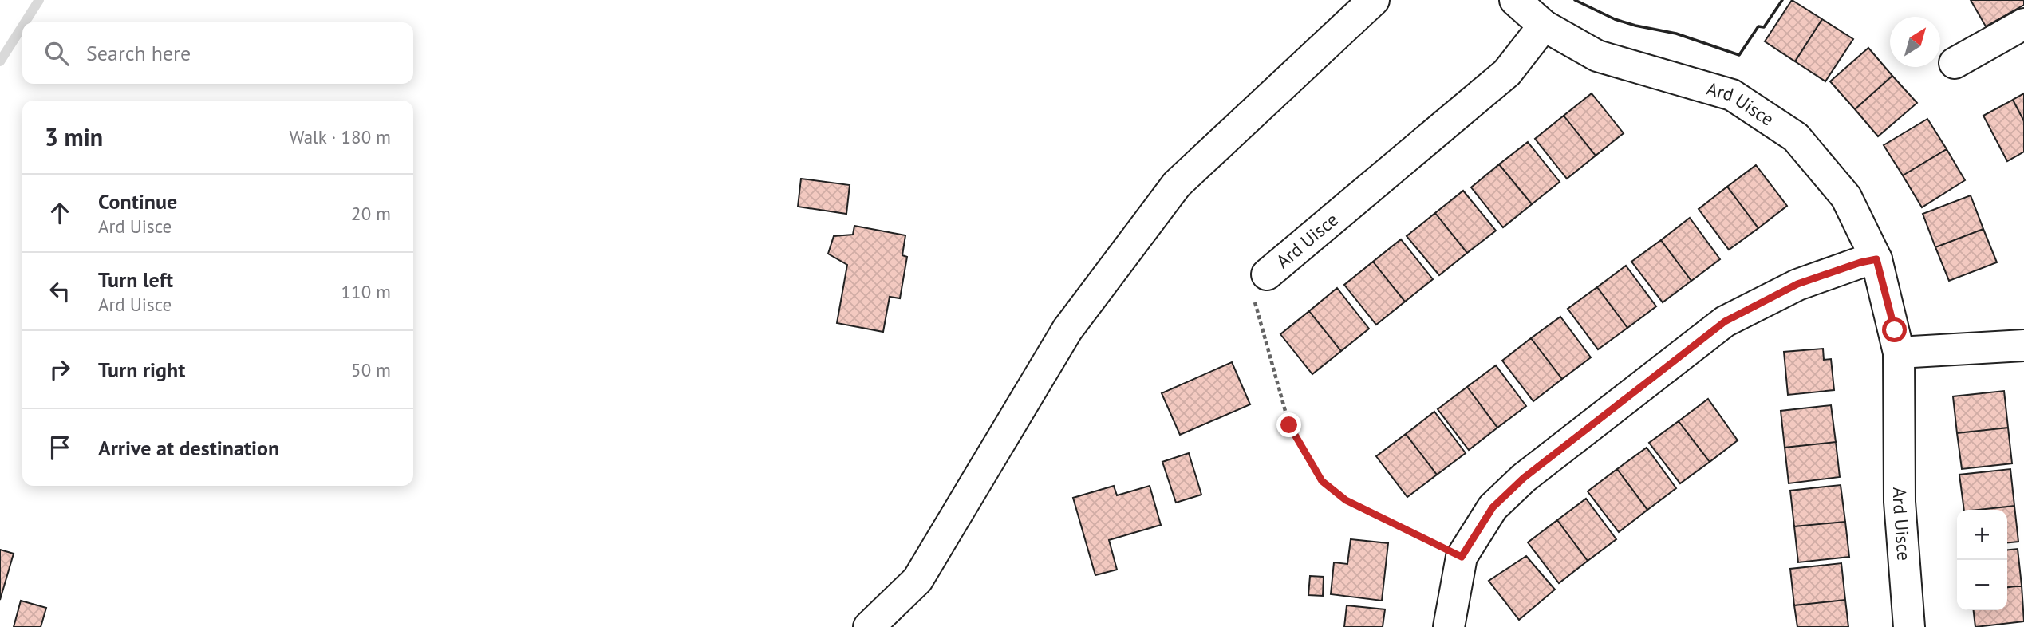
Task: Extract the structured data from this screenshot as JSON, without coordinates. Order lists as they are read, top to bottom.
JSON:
{
  "streets": {
    "street": ["Ard Uisce"]
  },
  "north": "top right",
  "page": {
    "search": "Search here",
    "heading": ["3 min", "Walk · 180 m"],
    "list": [
      ["Continue", "Ard Uisce", "20 m"],
      ["Turn left", "Ard Uisce", "110 m"],
      ["Turn right", "50 m"],
      "Arrive at destination"
    ],
    "map_buttons": ["+", "−"]
  }
}
